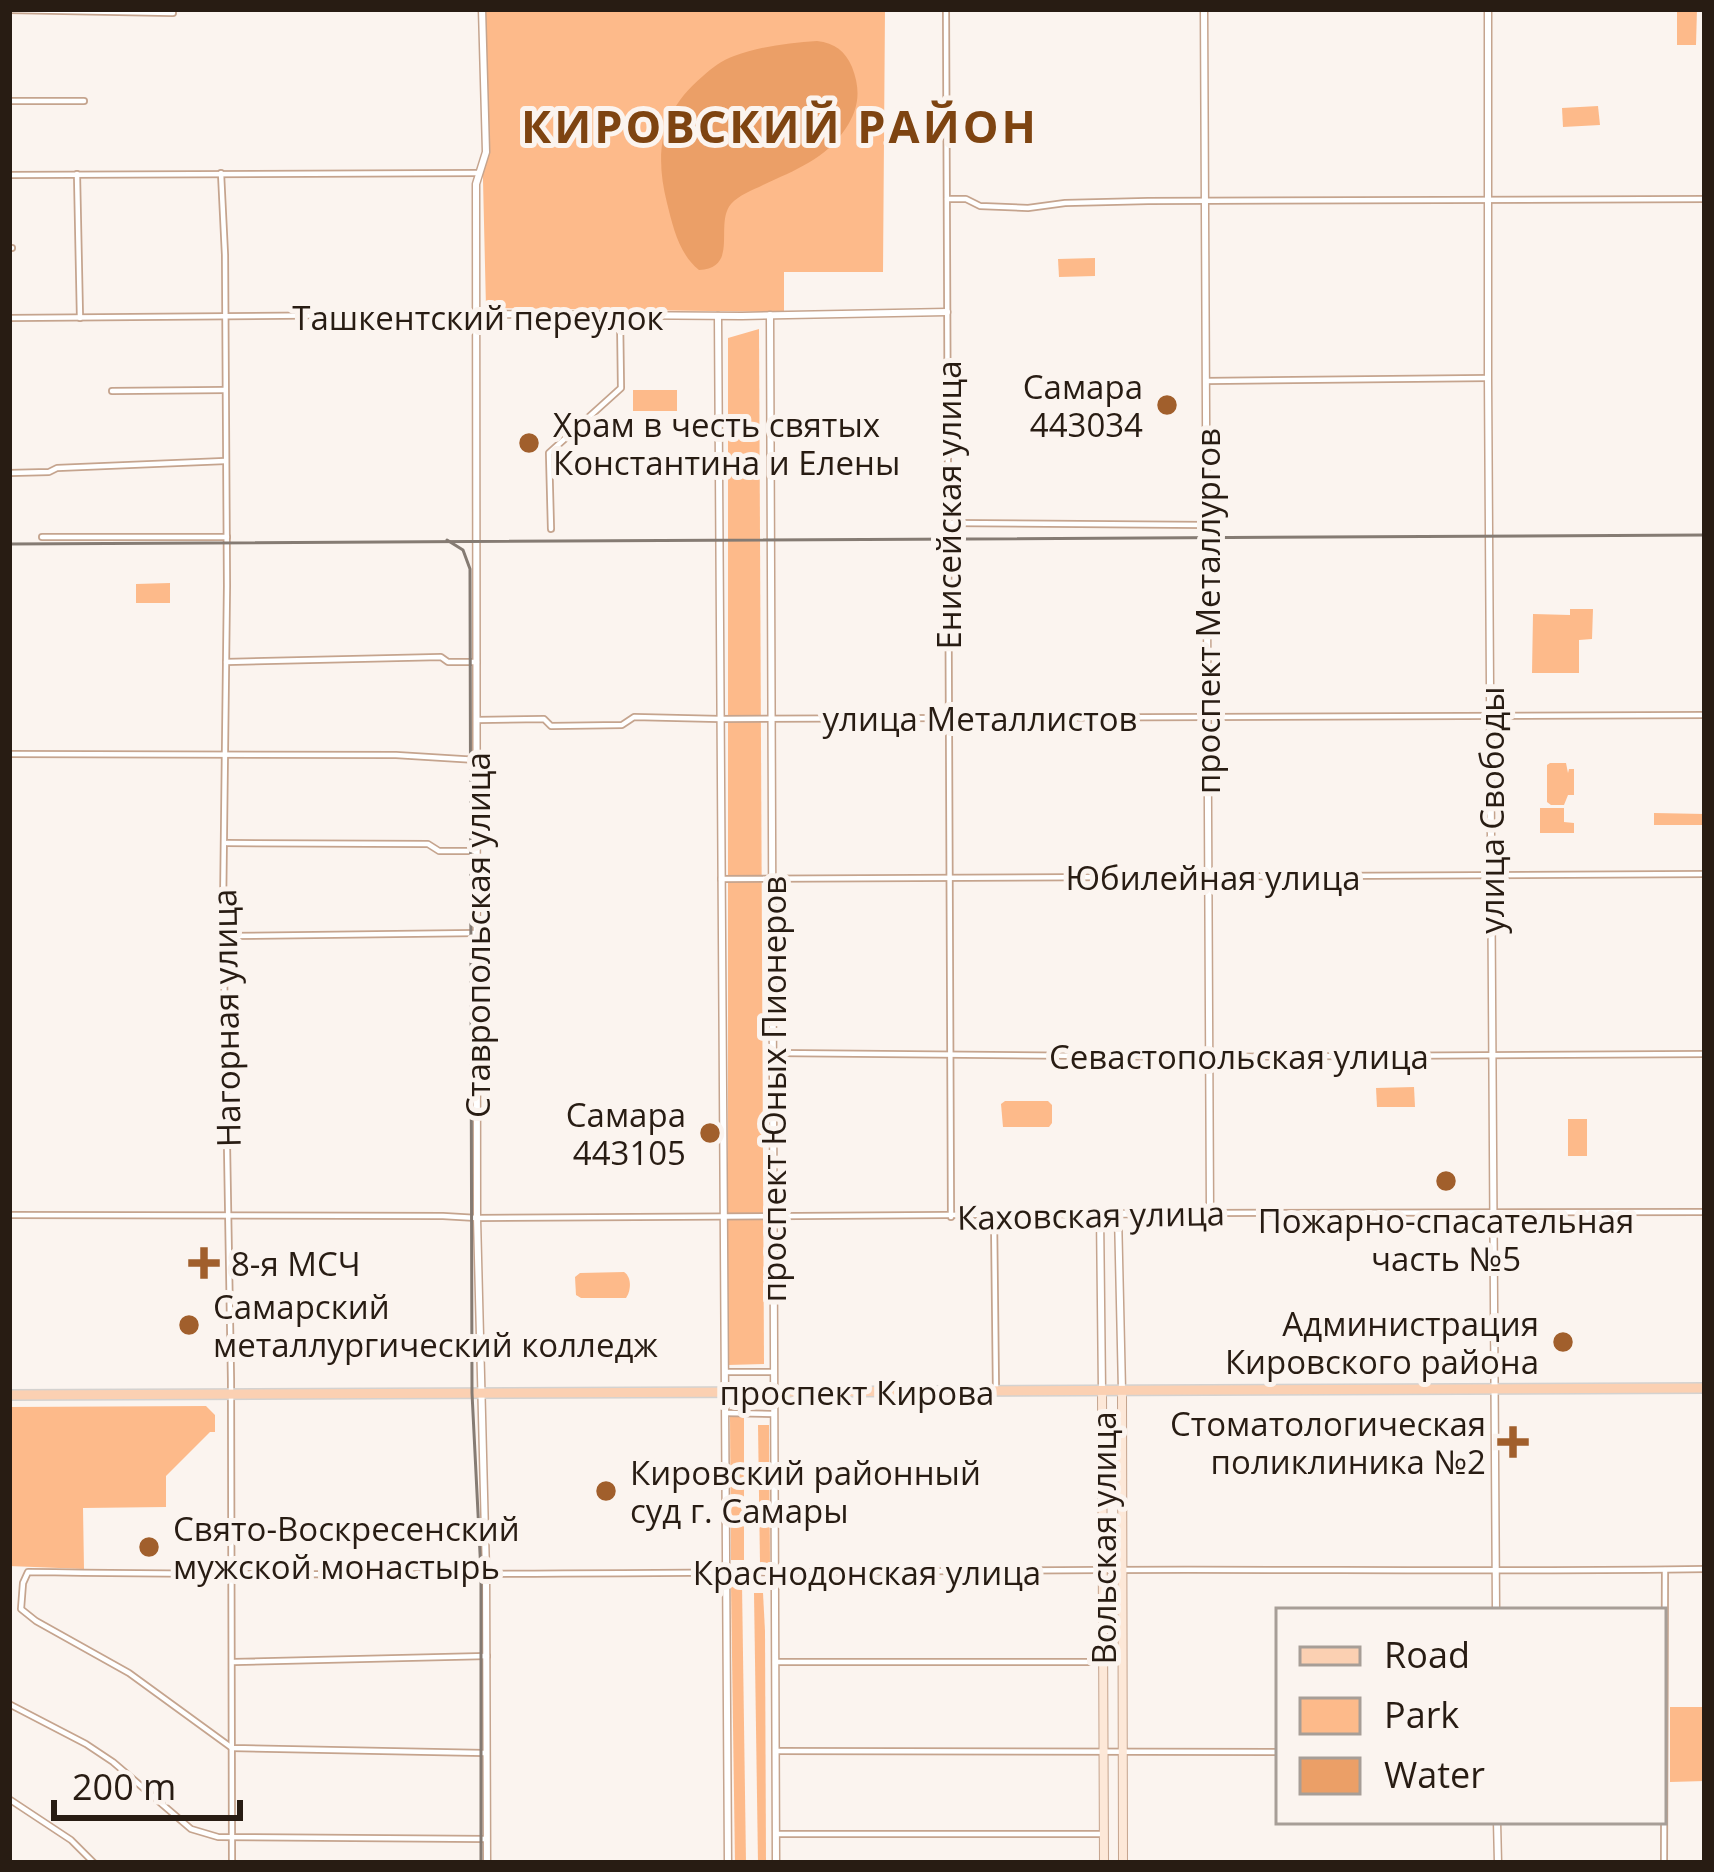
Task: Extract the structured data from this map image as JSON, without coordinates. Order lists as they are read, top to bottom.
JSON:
{
  "streets": {
    "main road": ["проспект Кирова", "Вольская улица"],
    "street": [
      "Ташкентский переулок",
      "Енисейская улица",
      "проспект Металлургов",
      "улица Металлистов",
      "улица Свободы",
      "Юбилейная улица",
      "Ставропольская улица",
      "Нагорная улица",
      "Севастопольская улица",
      "проспект Юных Пионеров",
      "Каховская улица",
      "Краснодонская улица"
    ]
  },
  "crossings": [
    ["Ташкентский переулок", "Енисейская улица"],
    ["Ташкентский переулок", "Ставропольская улица"],
    ["Ташкентский переулок", "Нагорная улица"],
    ["Ташкентский переулок", "проспект Юных Пионеров"],
    ["Енисейская улица", "улица Металлистов"],
    ["Енисейская улица", "Юбилейная улица"],
    ["Енисейская улица", "Севастопольская улица"],
    ["Енисейская улица", "Каховская улица"],
    ["проспект Металлургов", "улица Металлистов"],
    ["проспект Металлургов", "Юбилейная улица"],
    ["проспект Металлургов", "Севастопольская улица"],
    ["проспект Металлургов", "Каховская улица"],
    ["улица Металлистов", "улица Свободы"],
    ["улица Металлистов", "Ставропольская улица"],
    ["улица Металлистов", "проспект Юных Пионеров"],
    ["улица Свободы", "Юбилейная улица"],
    ["улица Свободы", "Севастопольская улица"],
    ["улица Свободы", "Каховская улица"],
    ["улица Свободы", "проспект Кирова"],
    ["улица Свободы", "Краснодонская улица"],
    ["Юбилейная улица", "проспект Юных Пионеров"],
    ["Ставропольская улица", "Каховская улица"],
    ["Ставропольская улица", "проспект Кирова"],
    ["Ставропольская улица", "Краснодонская улица"],
    ["Нагорная улица", "Каховская улица"],
    ["Нагорная улица", "проспект Кирова"],
    ["Нагорная улица", "Краснодонская улица"],
    ["Севастопольская улица", "проспект Юных Пионеров"],
    ["проспект Юных Пионеров", "Каховская улица"],
    ["проспект Юных Пионеров", "проспект Кирова"],
    ["проспект Юных Пионеров", "Краснодонская улица"],
    ["Каховская улица", "Вольская улица"],
    ["проспект Кирова", "Вольская улица"],
    ["Вольская улица", "Краснодонская улица"]
  ],
  "districts": ["КИРОВСКИЙ РАЙОН"],
  "places": {
    "other": [
      "Самара 443034",
      "Храм в честь святых Константина и Елены",
      "Самара 443105",
      "Пожарно-спасательная часть №5",
      "Самарский металлургический колледж",
      "Администрация Кировского района",
      "Кировский районный суд г. Самары",
      "Свято-Воскресенский мужской монастырь"
    ],
    "health": ["8-я МСЧ", "Стоматологическая поликлиника №2"]
  },
  "legend": ["Road", "Park", "Water"],
  "scale_bar": "200 m"
}
